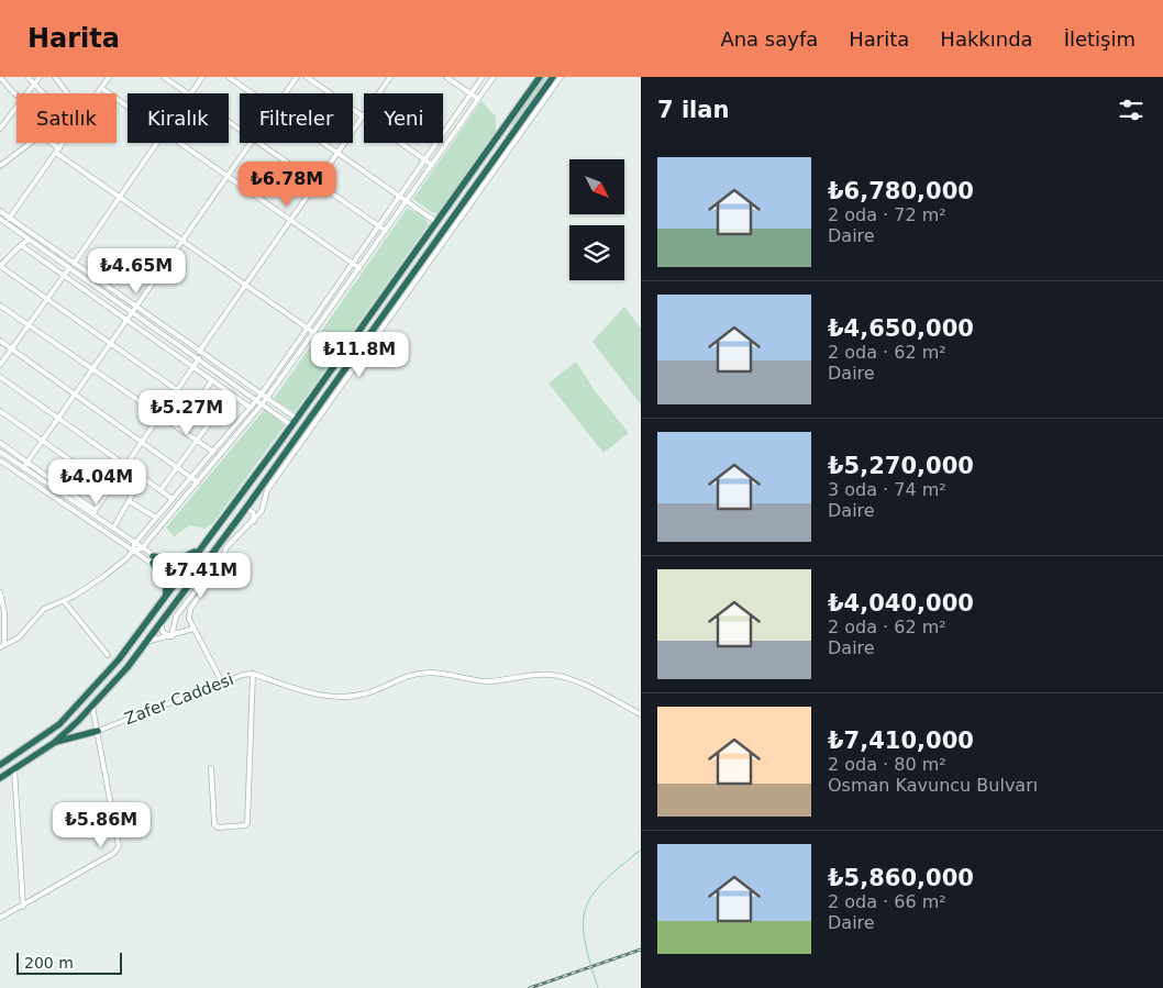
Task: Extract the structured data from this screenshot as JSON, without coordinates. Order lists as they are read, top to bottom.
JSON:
{
  "streets": {
    "street": ["Zafer Caddesi"]
  },
  "scale_bar": "200 m",
  "north": "bottom right",
  "page": {
    "header": "Harita",
    "nav": [
      "Ana sayfa",
      "Harita",
      "Hakkında",
      "İletişim"
    ],
    "heading": "7 ilan",
    "chip": [
      "Satılık",
      "Kiralık",
      "Filtreler",
      "Yeni"
    ],
    "list": [
      {
        "name": "₺6,780,000",
        "note": "2 oda · 72 m² · Daire"
      },
      {
        "name": "₺4,650,000",
        "note": "2 oda · 62 m² · Daire"
      },
      {
        "name": "₺5,270,000",
        "note": "3 oda · 74 m² · Daire"
      },
      {
        "name": "₺4,040,000",
        "note": "2 oda · 62 m² · Daire"
      },
      {
        "name": "₺7,410,000",
        "note": "2 oda · 80 m² · Osman Kavuncu Bulvarı"
      },
      {
        "name": "₺5,860,000",
        "note": "2 oda · 66 m² · Daire"
      }
    ],
    "price": [
      "₺6.78M",
      "₺4.65M",
      "₺11.8M",
      "₺5.27M",
      "₺4.04M",
      "₺7.41M",
      "₺5.86M"
    ],
    "scale": "200 m"
  }
}
